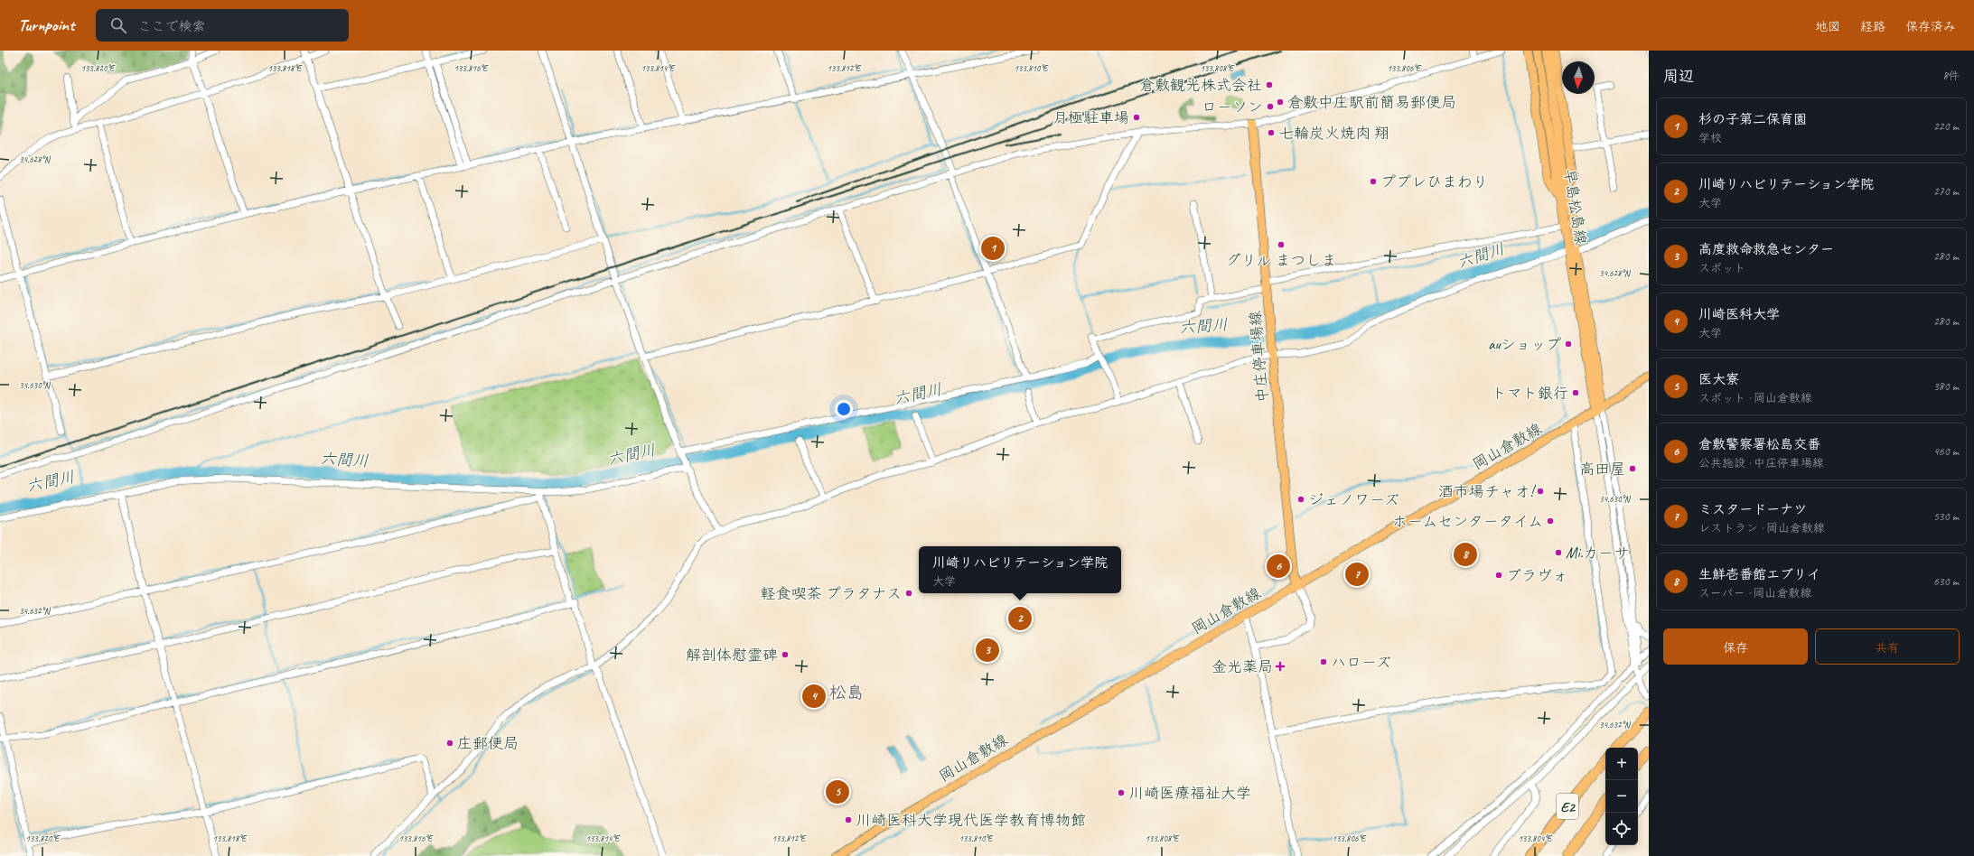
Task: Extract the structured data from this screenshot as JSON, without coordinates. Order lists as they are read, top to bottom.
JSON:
{
  "streets": {
    "highway": ["E2"],
    "main road": ["早島松島線", "中庄停車場線", "岡山倉敷線"]
  },
  "crossings": [
    ["早島松島線", "岡山倉敷線"],
    ["中庄停車場線", "岡山倉敷線"]
  ],
  "districts": ["松島"],
  "water": ["六間川"],
  "places": {
    "other": [
      "倉敷観光株式会社",
      "倉敷中庄駅前簡易郵便局",
      "ローソン",
      "月極駐車場",
      "七輪炭火焼肉 翔",
      "ププレひまわり",
      "グリル まつしま",
      "auショップ",
      "トマト銀行",
      "高田屋",
      "酒市場チャオ!",
      "ジェノワーズ",
      "ホームセンタータイム",
      "Mi.カーサ",
      "ブラヴォ",
      "軽食喫茶 プラタナス",
      "解剖体慰霊碑",
      "ハローズ",
      "庄郵便局",
      "川崎医療福祉大学",
      "川崎医科大学現代医学教育博物館"
    ],
    "health": ["金光薬局"]
  },
  "north": "bottom",
  "page": {
    "header": "Turnpoint",
    "search": "ここで検索",
    "nav": ["地図", "経路", "保存済み"],
    "heading": ["周辺", "8件"],
    "list": [
      {
        "mark": "1",
        "name": "杉の子第二保育園",
        "note": "学校",
        "value": "220 m"
      },
      {
        "mark": "2",
        "name": "川崎リハビリテーション学院",
        "note": "大学",
        "value": "270 m"
      },
      {
        "mark": "3",
        "name": "高度救命救急センター",
        "note": "スポット",
        "value": "280 m"
      },
      {
        "mark": "4",
        "name": "川崎医科大学",
        "note": "大学",
        "value": "280 m"
      },
      {
        "mark": "5",
        "name": "医大寮",
        "note": "スポット · 岡山倉敷線",
        "value": "380 m"
      },
      {
        "mark": "6",
        "name": "倉敷警察署松島交番",
        "note": "公共施設 · 中庄停車場線",
        "value": "460 m"
      },
      {
        "mark": "7",
        "name": "ミスタードーナツ",
        "note": "レストラン · 岡山倉敷線",
        "value": "530 m"
      },
      {
        "mark": "8",
        "name": "生鮮壱番館エブリイ",
        "note": "スーパー · 岡山倉敷線",
        "value": "630 m"
      }
    ],
    "pins": [
      "1",
      "8",
      "6",
      "7",
      "2",
      "3",
      "4",
      "5"
    ],
    "popup": ["川崎リハビリテーション学院", "大学"],
    "buttons": ["保存", "共有"],
    "map_buttons": ["+", "−"]
  },
  "coordinates": [
    "133.820°E",
    "133.818°E",
    "133.816°E",
    "133.814°E",
    "133.812°E",
    "133.810°E",
    "133.808°E",
    "133.806°E",
    "34.628°N",
    "34.630°N",
    "34.632°N",
    "133.804°E"
  ]
}
